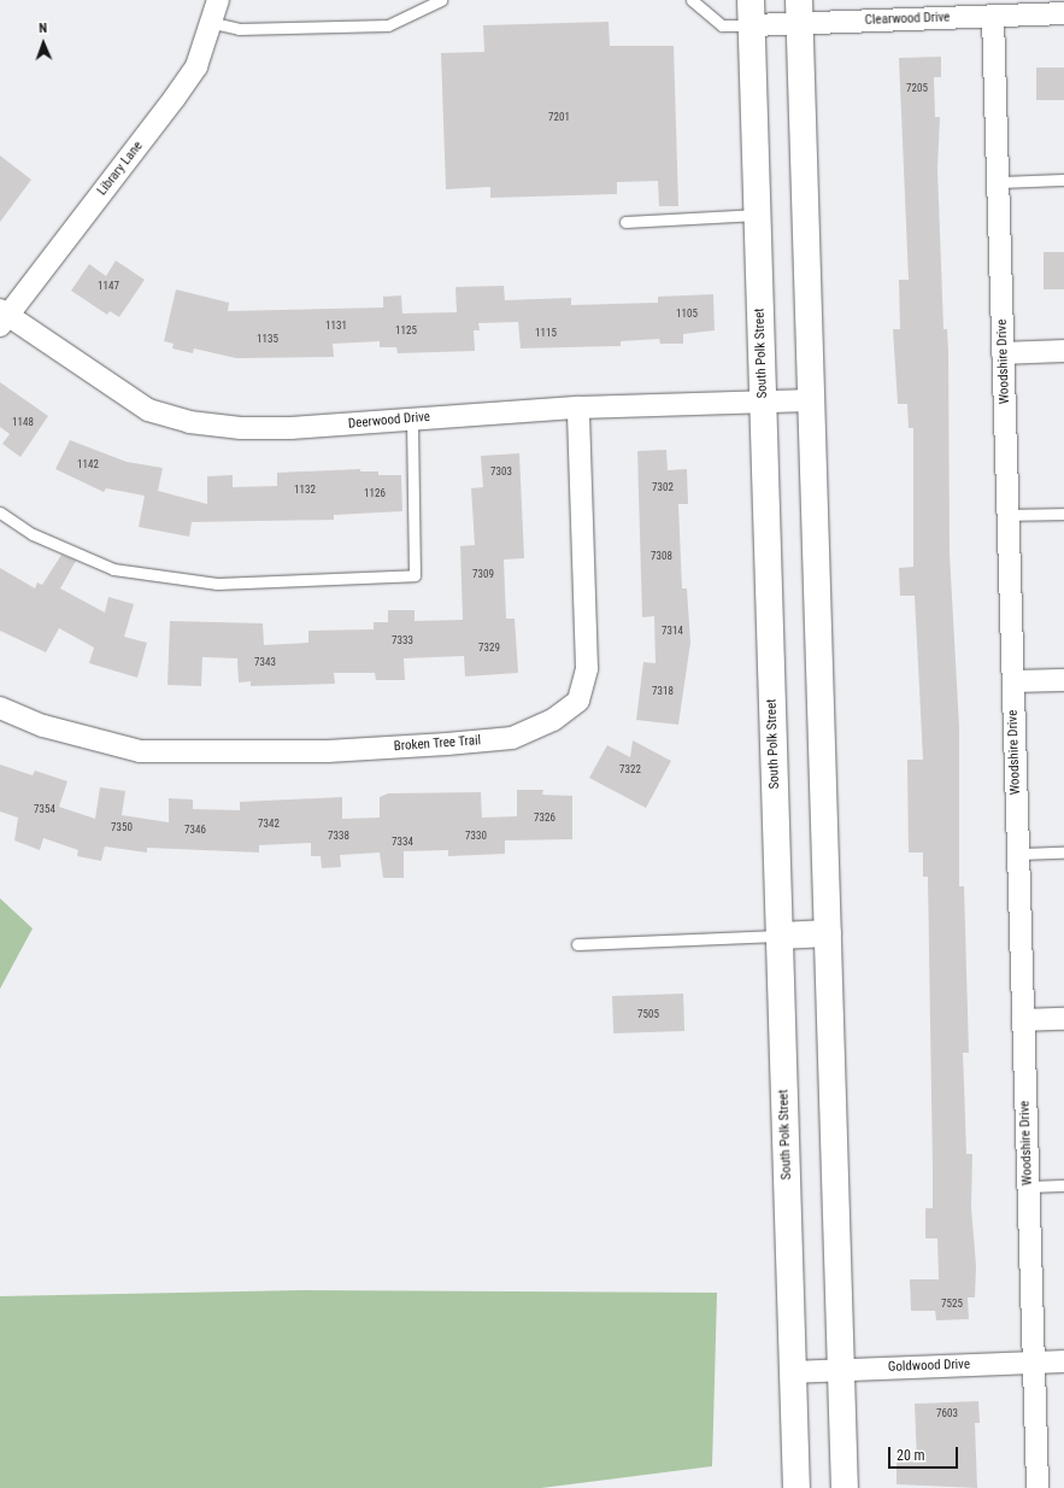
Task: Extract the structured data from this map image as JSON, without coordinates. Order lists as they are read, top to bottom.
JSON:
{
  "streets": {
    "main road": ["South Polk Street"],
    "street": [
      "Clearwood Drive",
      "Library Lane",
      "Woodshire Drive",
      "Deerwood Drive",
      "Broken Tree Trail",
      "Goldwood Drive"
    ]
  },
  "crossings": [
    ["Clearwood Drive", "South Polk Street"],
    ["Clearwood Drive", "Woodshire Drive"],
    ["Library Lane", "Deerwood Drive"],
    ["South Polk Street", "Deerwood Drive"],
    ["South Polk Street", "Goldwood Drive"],
    ["Woodshire Drive", "Goldwood Drive"],
    ["Deerwood Drive", "Broken Tree Trail"]
  ],
  "house_numbers": [
    "7205",
    "7201",
    "1147",
    "1105",
    "1131",
    "1125",
    "1115",
    "1135",
    "1148",
    "1142",
    "7303",
    "7302",
    "1132",
    "1126",
    "7308",
    "7309",
    "7314",
    "7333",
    "7329",
    "7343",
    "7318",
    "7322",
    "7354",
    "7326",
    "7342",
    "7350",
    "7346",
    "7338",
    "7330",
    "7334",
    "7505",
    "7525",
    "7603"
  ],
  "scale_bar": "20 m",
  "north": "top"
}
